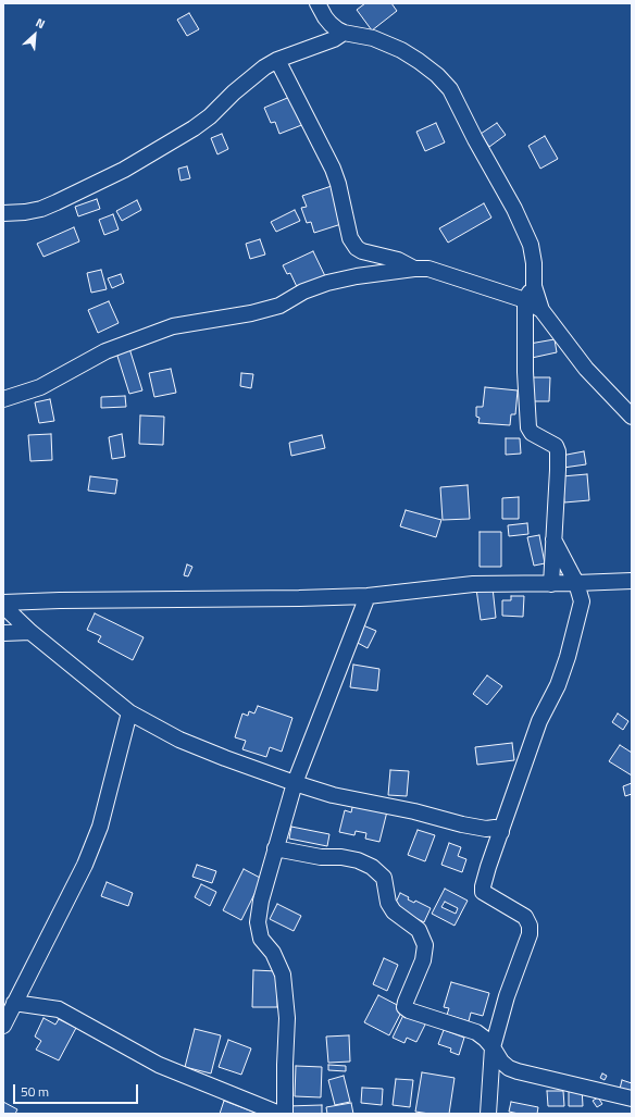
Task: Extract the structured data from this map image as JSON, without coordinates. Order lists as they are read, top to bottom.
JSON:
{
  "scale_bar": "50 m",
  "north": "top right"
}
